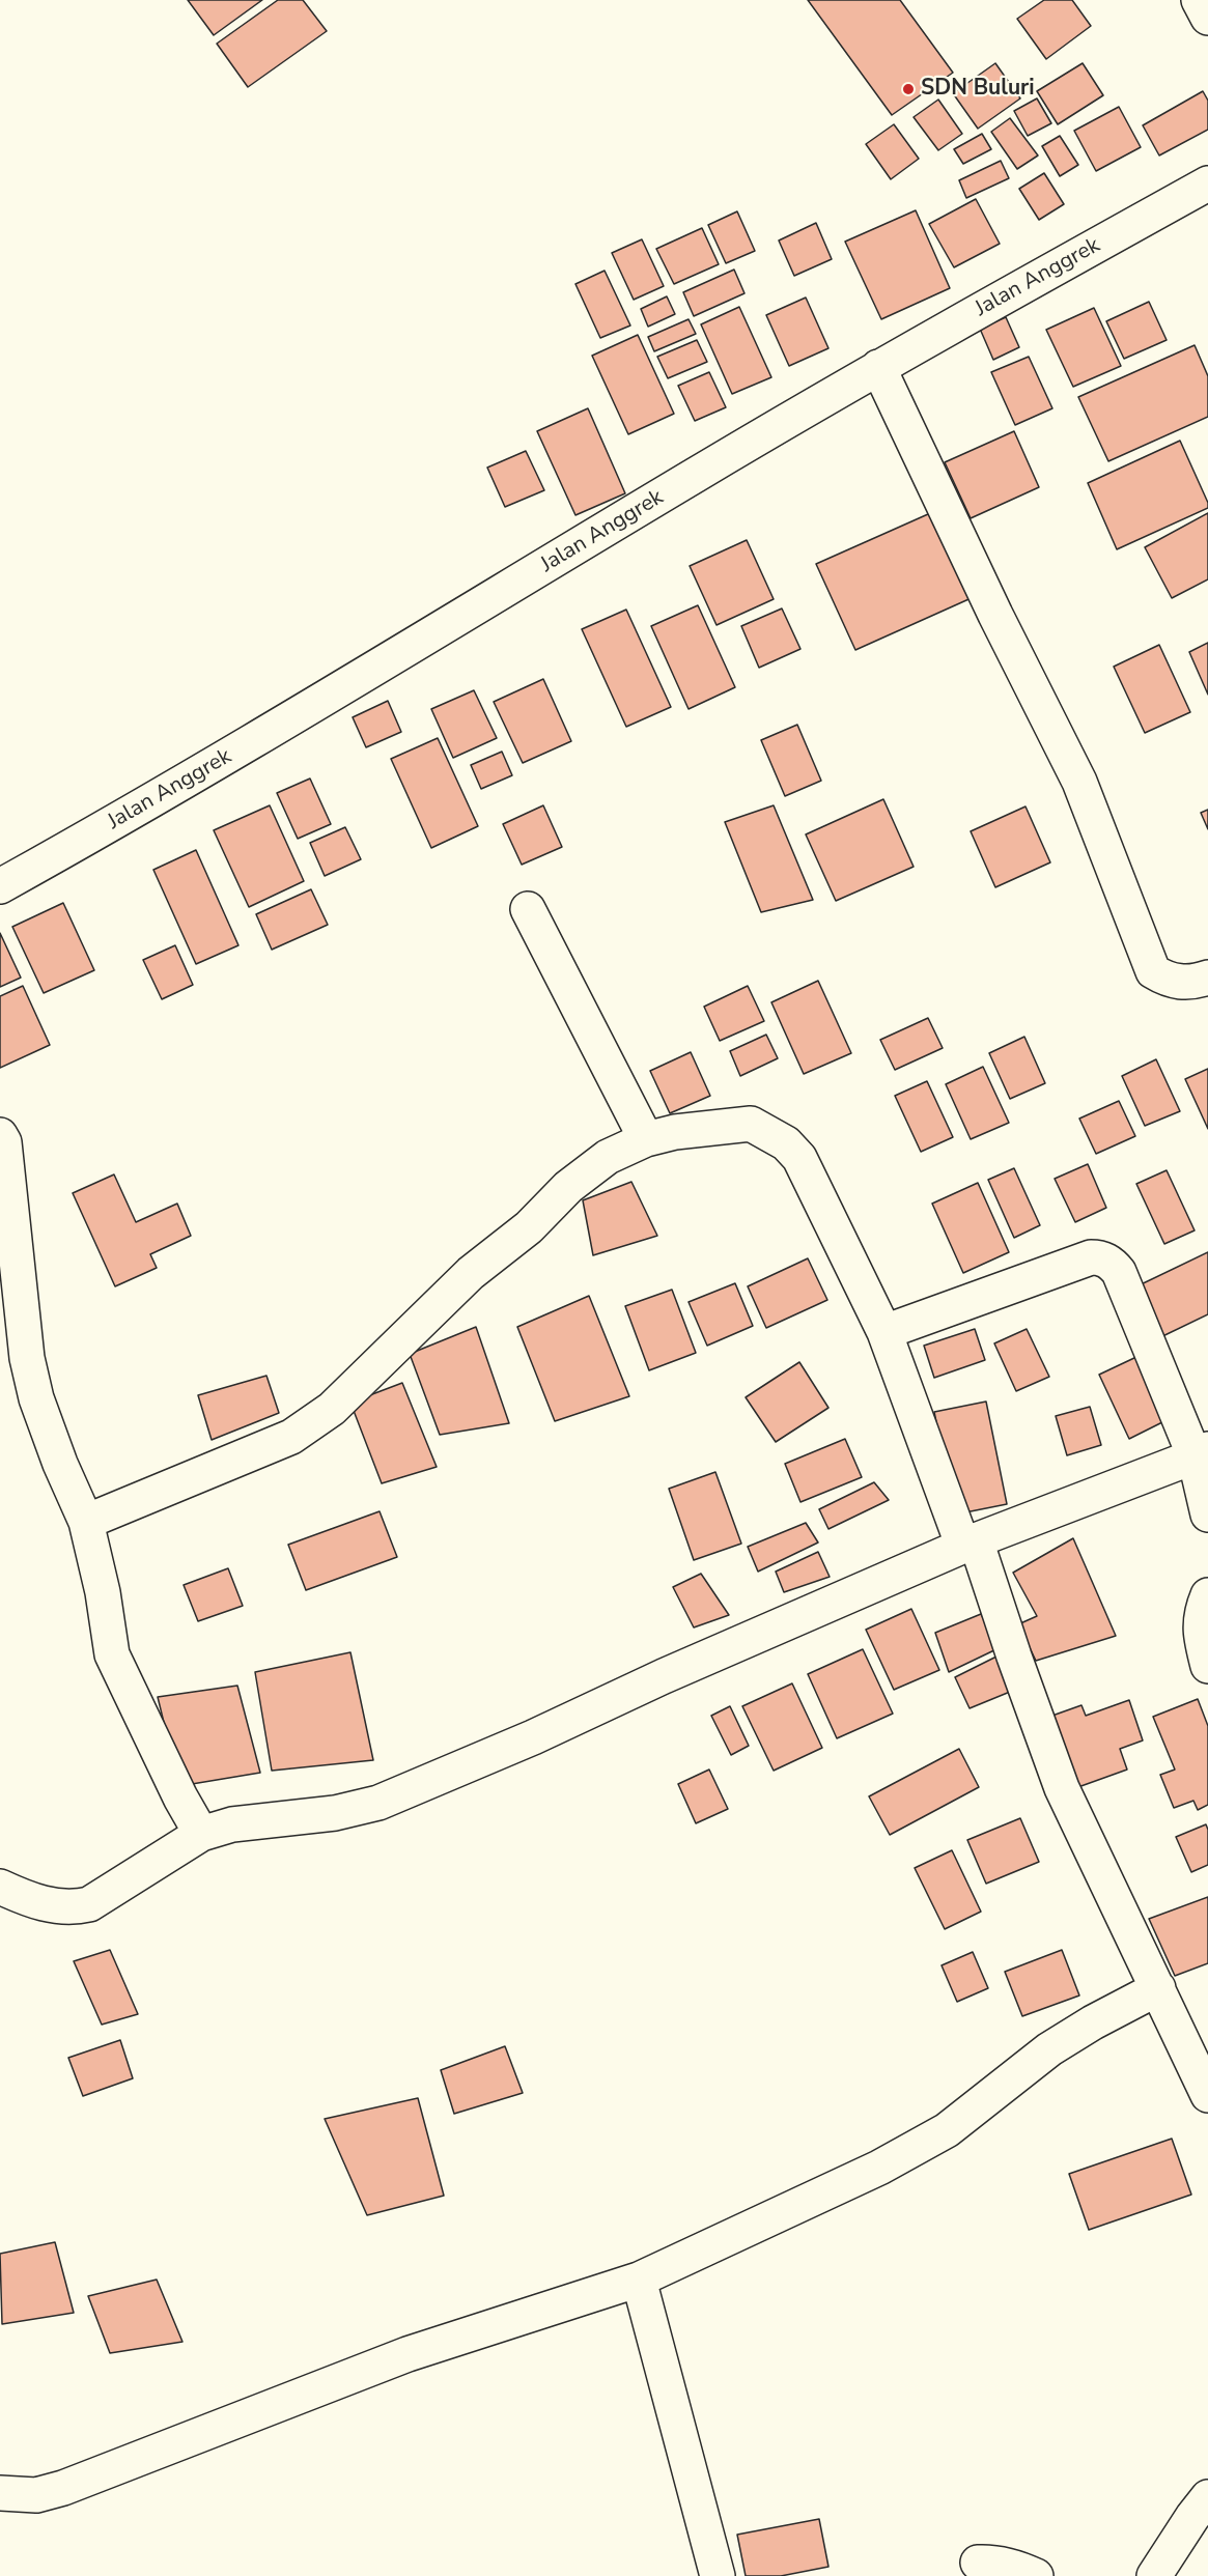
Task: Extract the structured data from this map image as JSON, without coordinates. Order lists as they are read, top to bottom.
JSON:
{
  "streets": {
    "main road": ["Jalan Anggrek"]
  },
  "places": ["SDN Buluri"]
}
